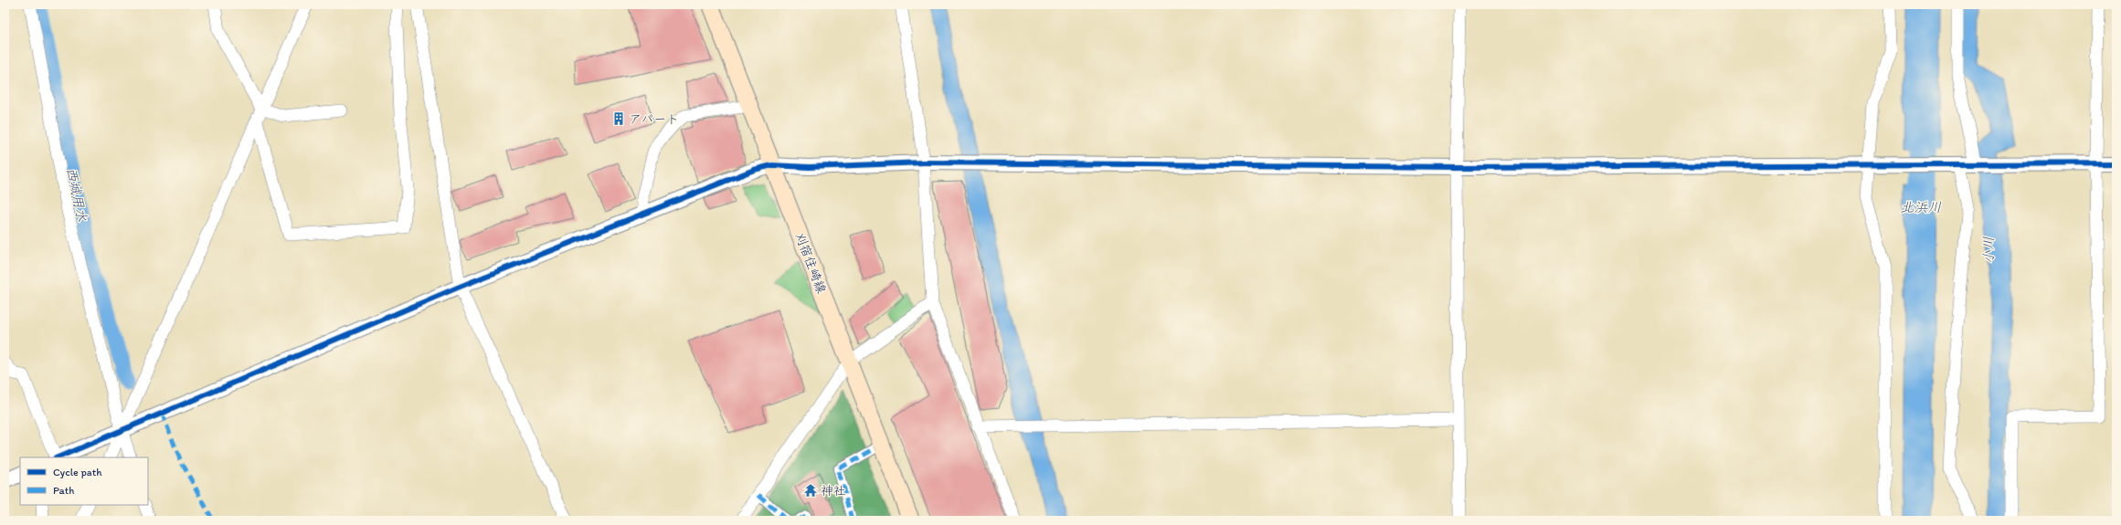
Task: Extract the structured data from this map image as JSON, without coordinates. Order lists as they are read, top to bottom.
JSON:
{
  "streets": {
    "main road": ["刈宿住崎線"]
  },
  "water": ["西城用水", "北浜川", "小川"],
  "places": {
    "building": ["アパート"],
    "temple": ["神社"]
  },
  "legend": ["Cycle path", "Path"]
}
